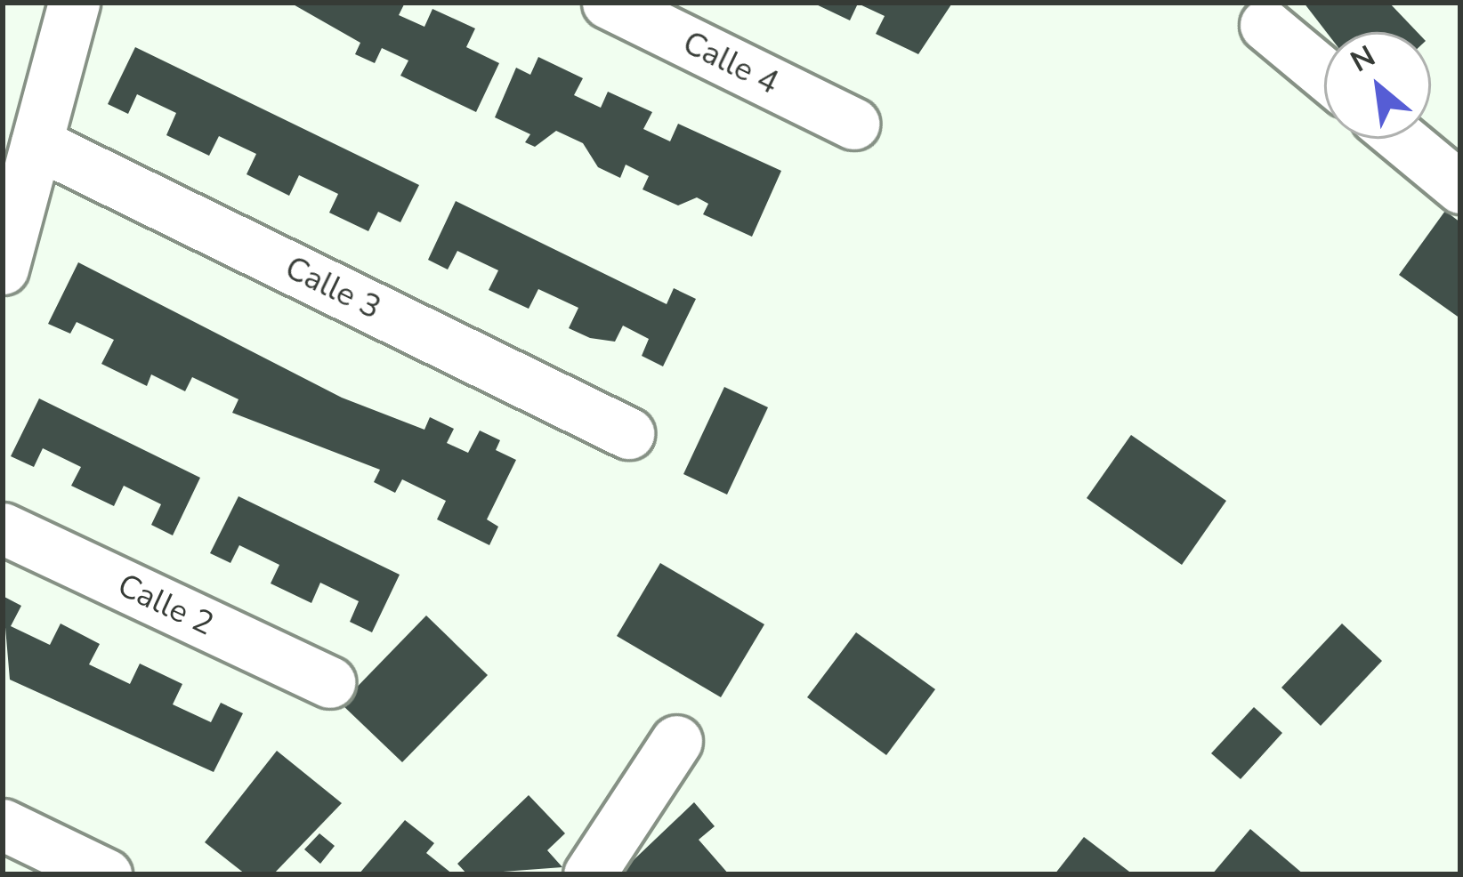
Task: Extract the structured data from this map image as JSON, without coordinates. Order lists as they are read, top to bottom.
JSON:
{
  "streets": {
    "street": ["Calle 4", "Calle 3", "Calle 2"]
  },
  "north": "top left"
}
